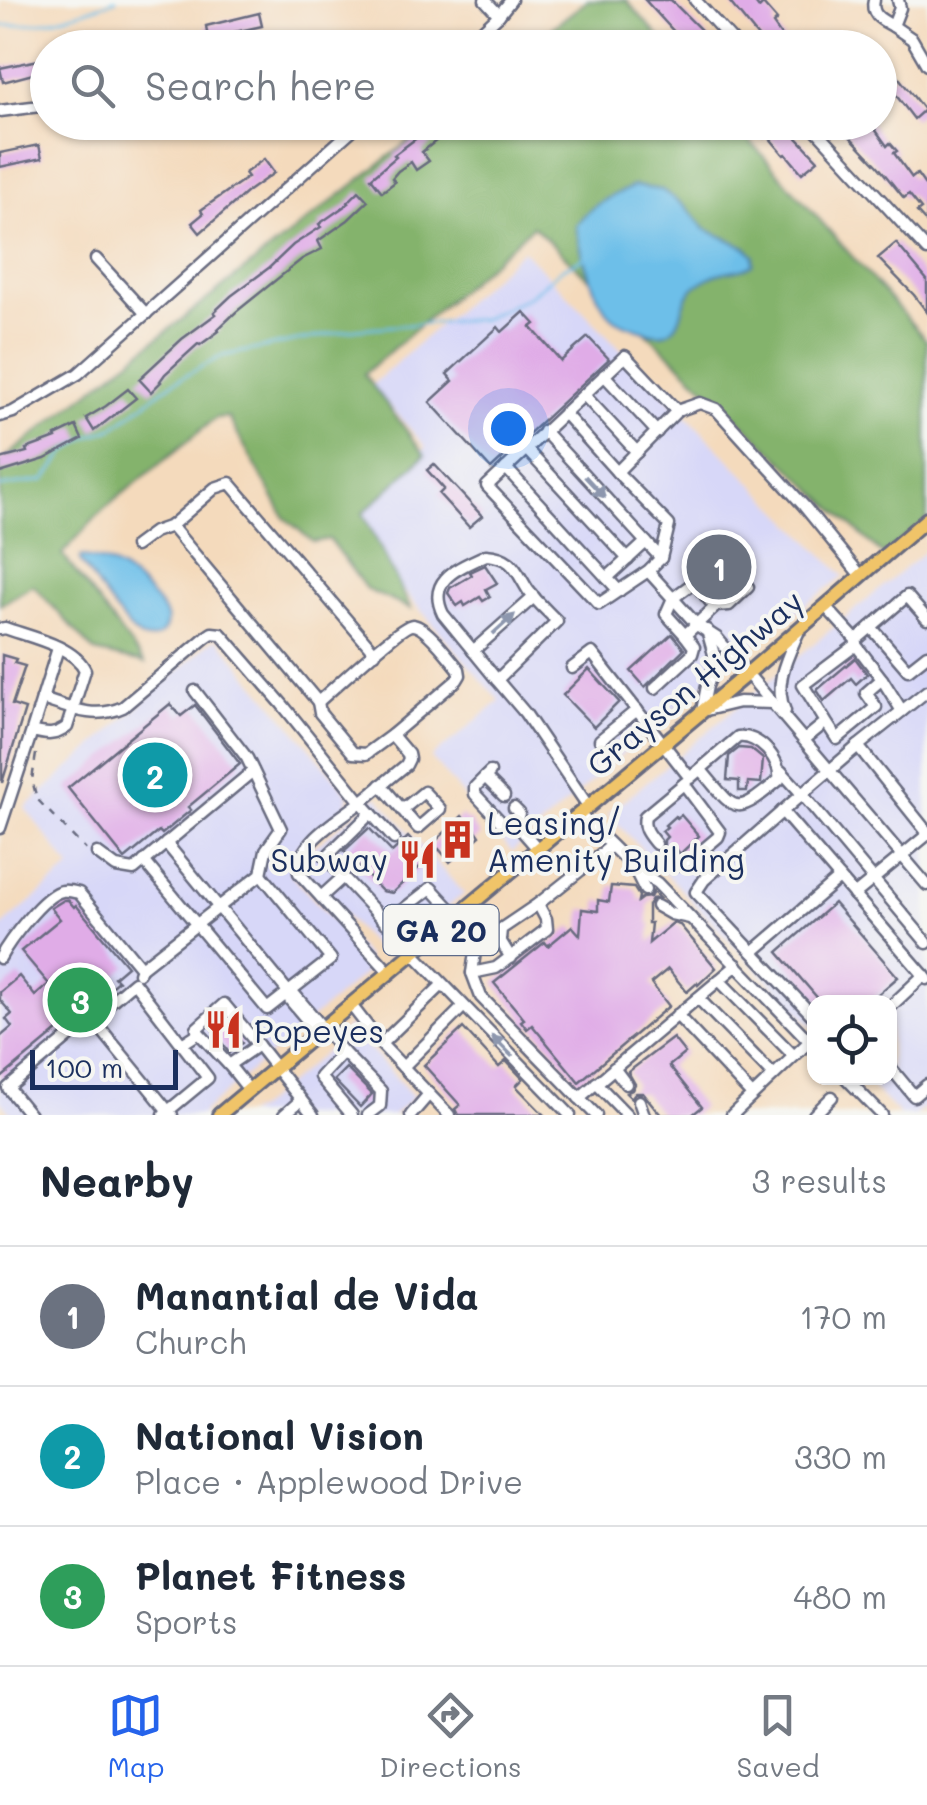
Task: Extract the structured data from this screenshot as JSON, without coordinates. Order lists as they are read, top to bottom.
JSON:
{
  "streets": {
    "main road": ["Grayson Highway", "GA 20"]
  },
  "places": {
    "building": ["Leasing/ Amenity Building"],
    "restaurant": ["Subway", "Popeyes"]
  },
  "scale_bar": "100 m",
  "page": {
    "search": "Search here",
    "pins": ["1", "2", "3"],
    "scale": "100 m",
    "heading": ["Nearby", "3 results"],
    "list": [
      {
        "mark": "1",
        "name": "Manantial de Vida",
        "note": "Church",
        "value": "170 m"
      },
      {
        "mark": "2",
        "name": "National Vision",
        "note": "Place · Applewood Drive",
        "value": "330 m"
      },
      {
        "mark": "3",
        "name": "Planet Fitness",
        "note": "Sports",
        "value": "480 m"
      }
    ],
    "nav": ["Map", "Directions", "Saved"]
  }
}
